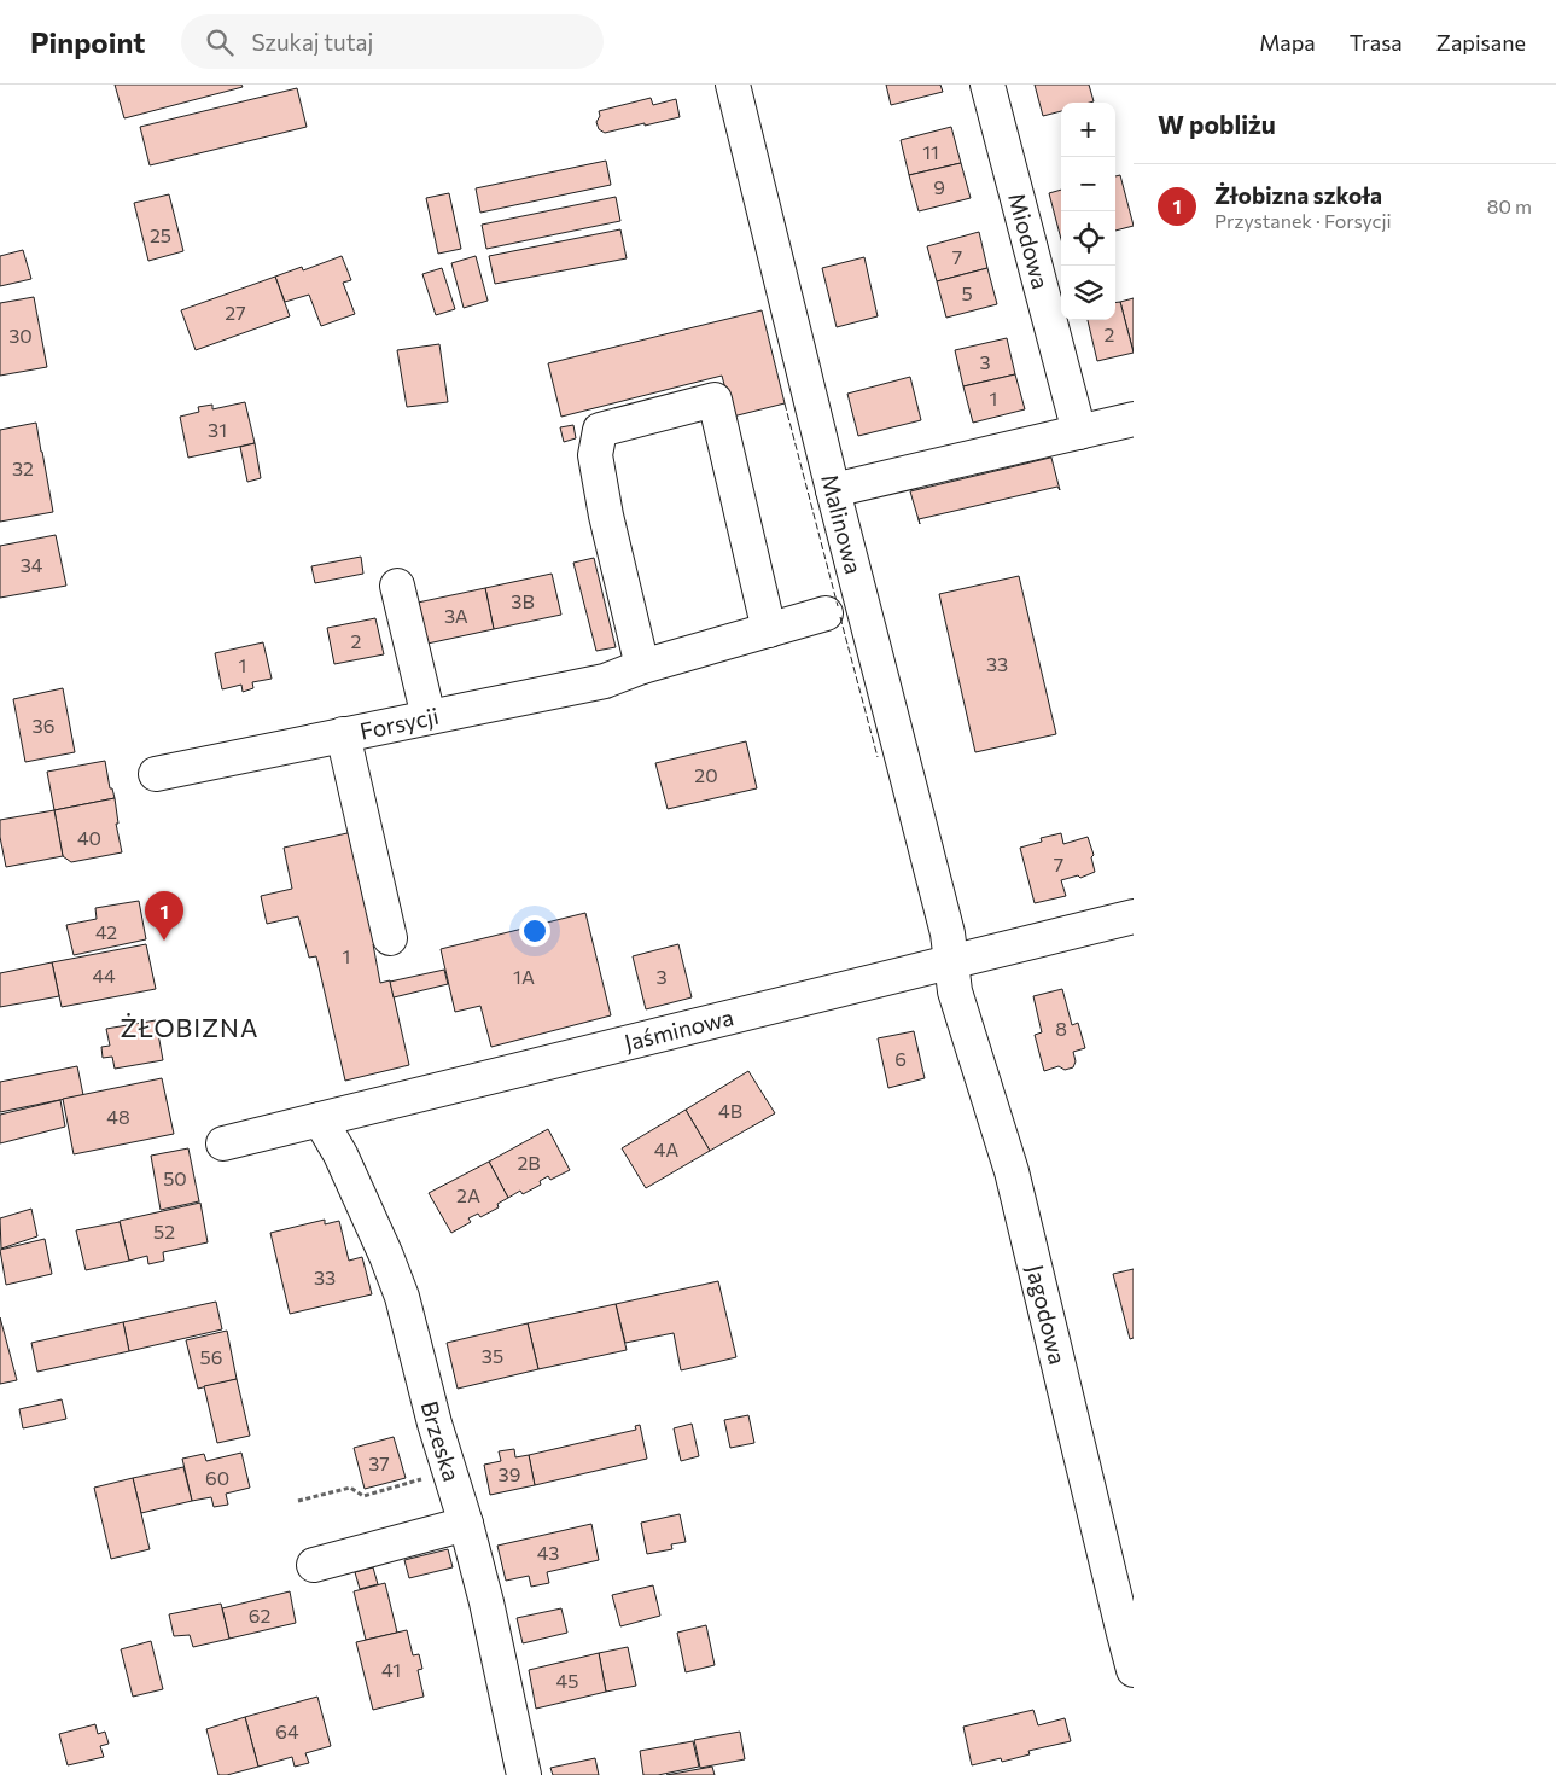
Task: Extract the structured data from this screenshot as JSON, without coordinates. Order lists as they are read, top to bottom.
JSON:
{
  "streets": {
    "street": [
      "Miodowa",
      "Malinowa",
      "Forsycji",
      "Jaśminowa",
      "Jagodowa",
      "Brzeska"
    ]
  },
  "crossings": [
    ["Malinowa", "Jaśminowa"],
    ["Malinowa", "Jagodowa"],
    ["Jaśminowa", "Jagodowa"],
    ["Jaśminowa", "Brzeska"]
  ],
  "districts": ["ŻŁOBIZNA"],
  "house_numbers": [
    "11",
    "9",
    "25",
    "7",
    "5",
    "27",
    "2",
    "30",
    "3",
    "1",
    "31",
    "32",
    "34",
    "3B",
    "3A",
    "2",
    "33",
    "1",
    "36",
    "20",
    "40",
    "7",
    "42",
    "1",
    "44",
    "1A",
    "3",
    "8",
    "6",
    "4B",
    "48",
    "4A",
    "2B",
    "50",
    "2A",
    "52",
    "33",
    "35",
    "56",
    "37",
    "39",
    "60",
    "43",
    "62",
    "41",
    "45",
    "64"
  ],
  "page": {
    "header": "Pinpoint",
    "search": "Szukaj tutaj",
    "nav": ["Mapa", "Trasa", "Zapisane"],
    "heading": "W pobliżu",
    "map_buttons": ["+", "−"],
    "list": [
      {
        "mark": "1",
        "name": "Żłobizna szkoła",
        "note": "Przystanek · Forsycji",
        "value": "80 m"
      }
    ],
    "pins": "1"
  }
}
